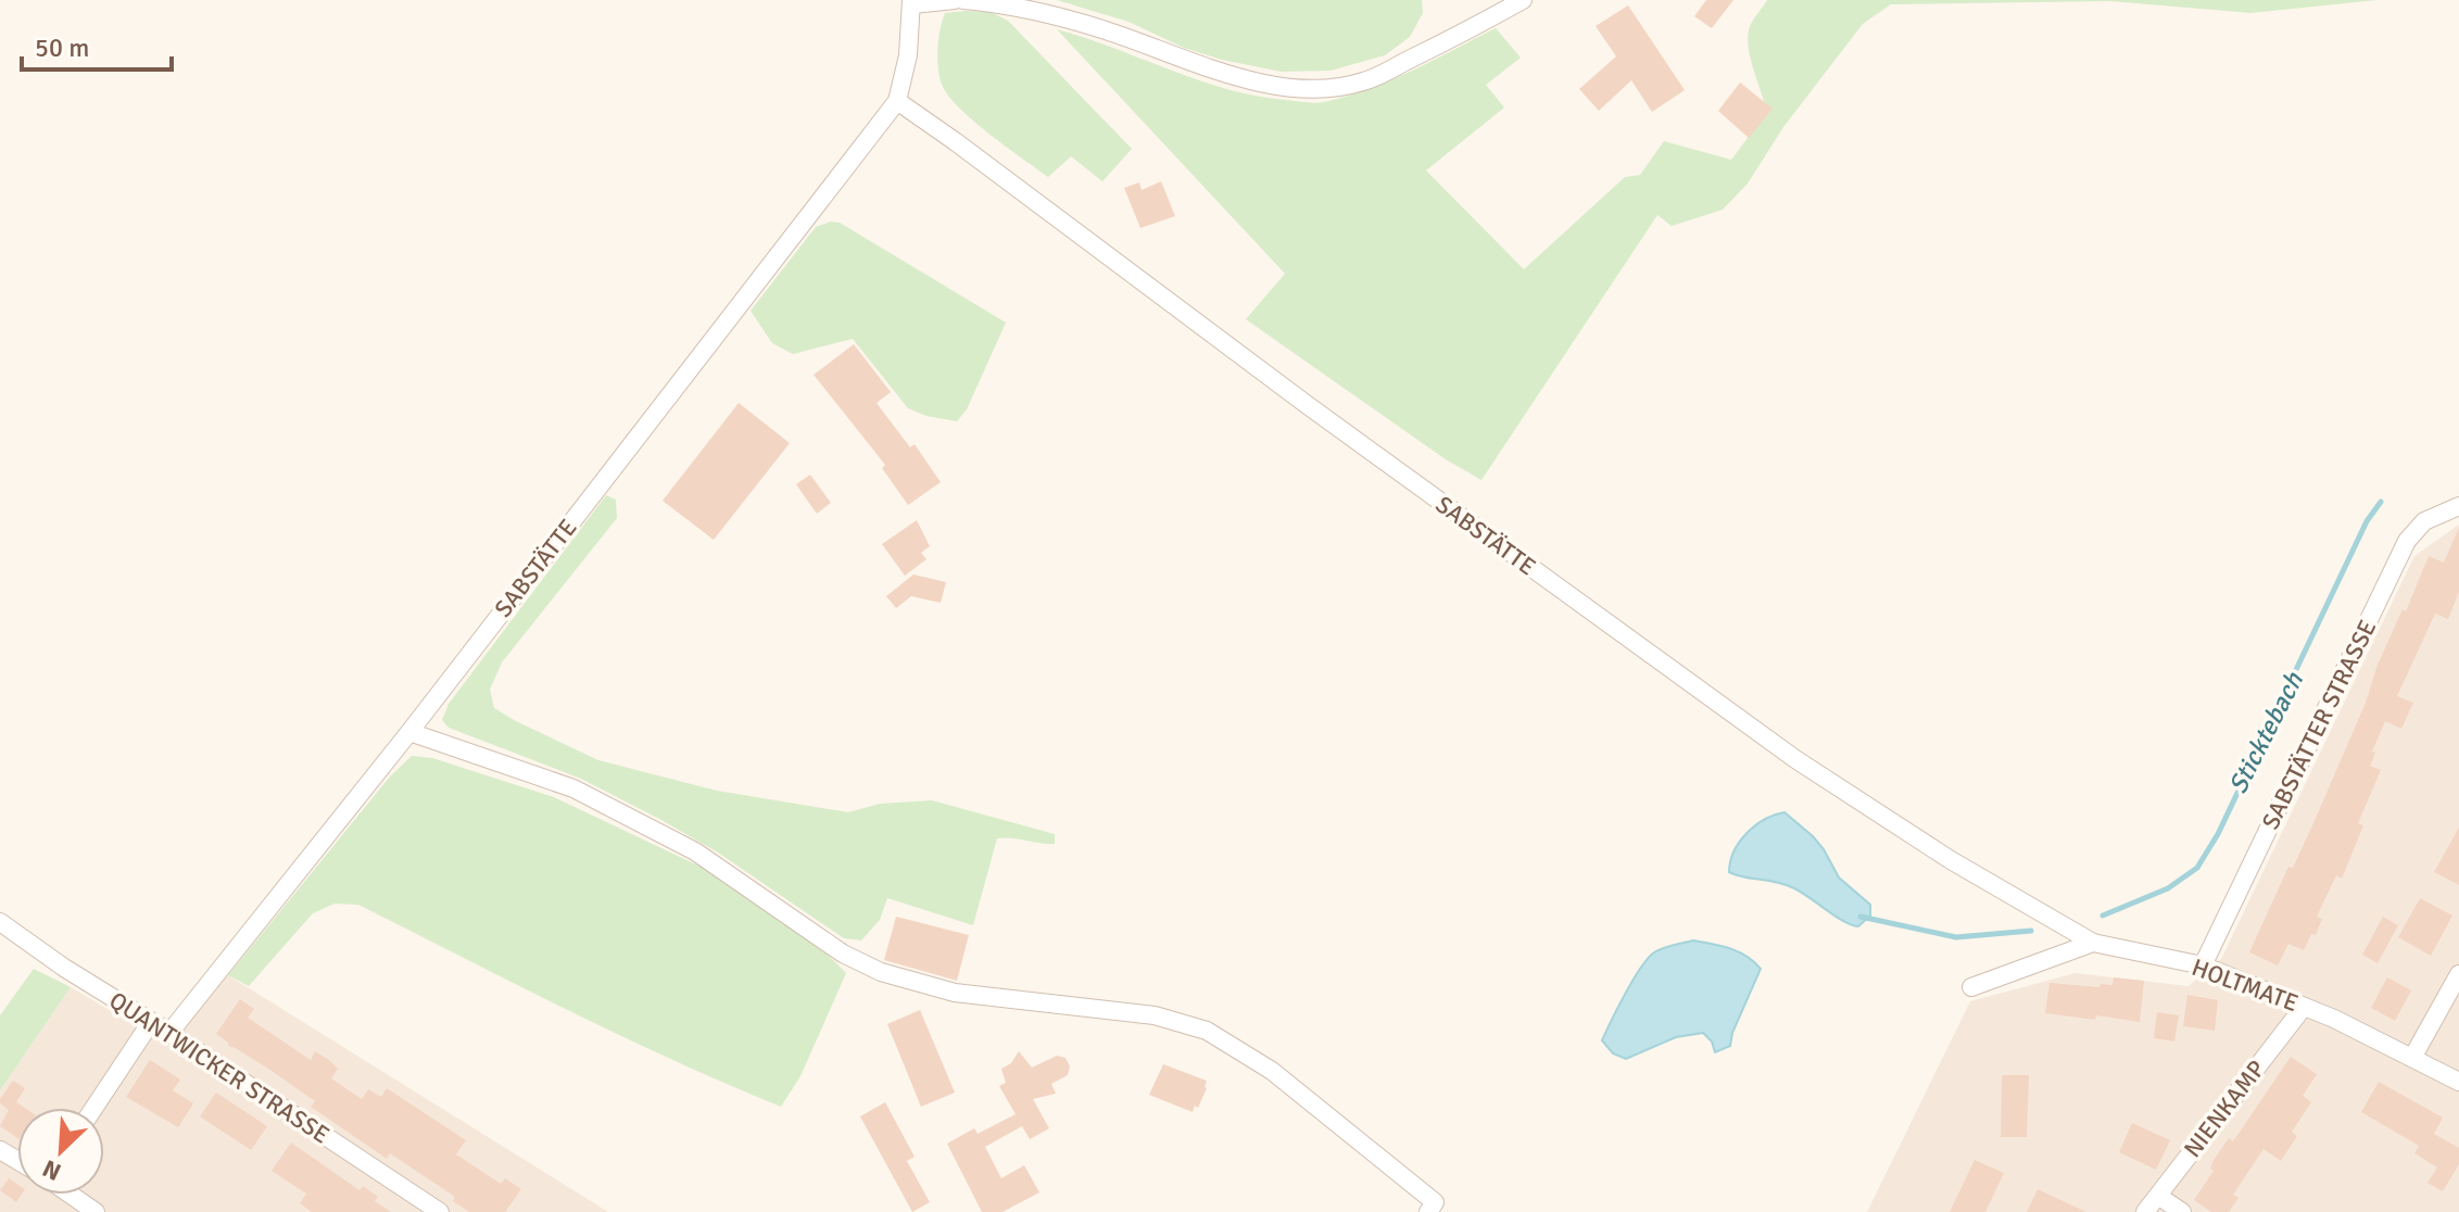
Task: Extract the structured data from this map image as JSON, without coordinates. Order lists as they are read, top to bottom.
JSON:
{
  "streets": {
    "street": [
      "SABSTÄTTE",
      "SABSTÄTTER STRASSE",
      "HOLTMATE",
      "QUANTWICKER STRASSE",
      "NIENKAMP"
    ]
  },
  "crossings": [
    ["SABSTÄTTE", "HOLTMATE"],
    ["SABSTÄTTE", "QUANTWICKER STRASSE"],
    ["SABSTÄTTER STRASSE", "HOLTMATE"],
    ["HOLTMATE", "NIENKAMP"]
  ],
  "water": ["Sticktebach"],
  "scale_bar": "50 m",
  "north": "bottom left"
}
